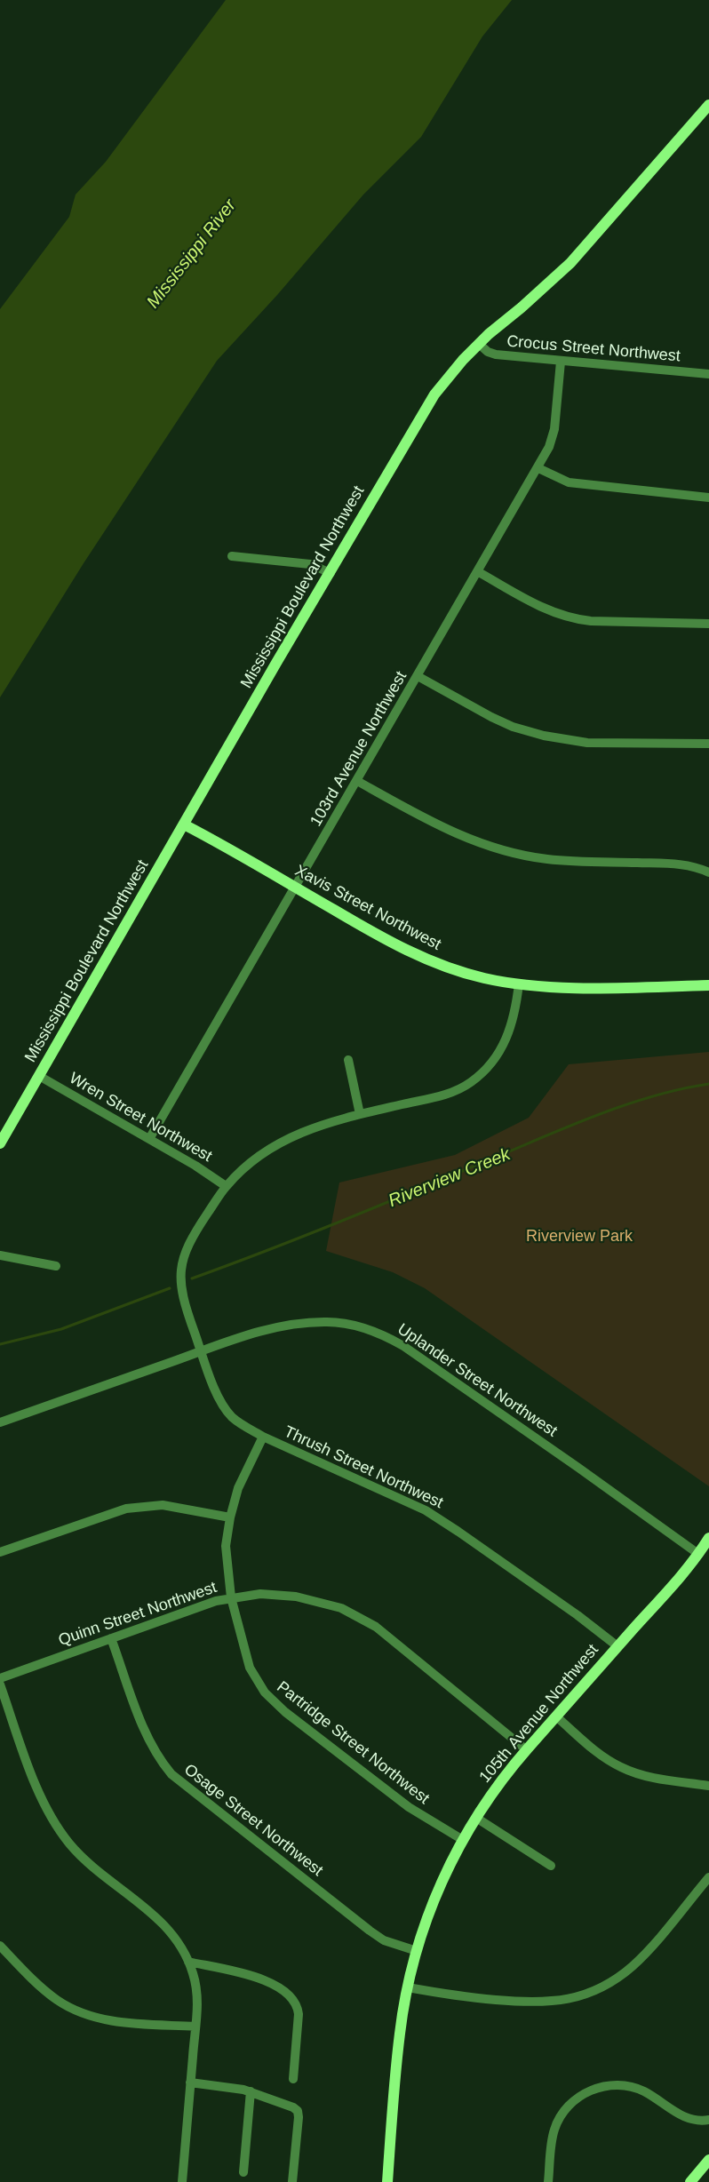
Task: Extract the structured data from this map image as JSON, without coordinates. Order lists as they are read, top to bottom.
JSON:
{
  "streets": {
    "street": [
      "Crocus Street Northwest",
      "Mississippi Boulevard Northwest",
      "103rd Avenue Northwest",
      "Xavis Street Northwest",
      "Wren Street Northwest",
      "Uplander Street Northwest",
      "Thrush Street Northwest",
      "Quinn Street Northwest",
      "105th Avenue Northwest",
      "Partridge Street Northwest",
      "Osage Street Northwest"
    ]
  },
  "crossings": [
    ["Crocus Street Northwest", "Mississippi Boulevard Northwest"],
    ["Crocus Street Northwest", "103rd Avenue Northwest"],
    ["Mississippi Boulevard Northwest", "Xavis Street Northwest"],
    ["Mississippi Boulevard Northwest", "Wren Street Northwest"],
    ["103rd Avenue Northwest", "Xavis Street Northwest"],
    ["103rd Avenue Northwest", "Wren Street Northwest"],
    ["Xavis Street Northwest", "Thrush Street Northwest"],
    ["Wren Street Northwest", "Thrush Street Northwest"],
    ["Uplander Street Northwest", "Thrush Street Northwest"],
    ["Uplander Street Northwest", "105th Avenue Northwest"],
    ["Thrush Street Northwest", "105th Avenue Northwest"],
    ["Thrush Street Northwest", "Partridge Street Northwest"],
    ["Quinn Street Northwest", "105th Avenue Northwest"],
    ["Quinn Street Northwest", "Partridge Street Northwest"],
    ["Quinn Street Northwest", "Osage Street Northwest"],
    ["105th Avenue Northwest", "Partridge Street Northwest"],
    ["105th Avenue Northwest", "Osage Street Northwest"]
  ],
  "water": ["Mississippi River", "Riverview Creek"],
  "parks": ["Riverview Park"]
}
